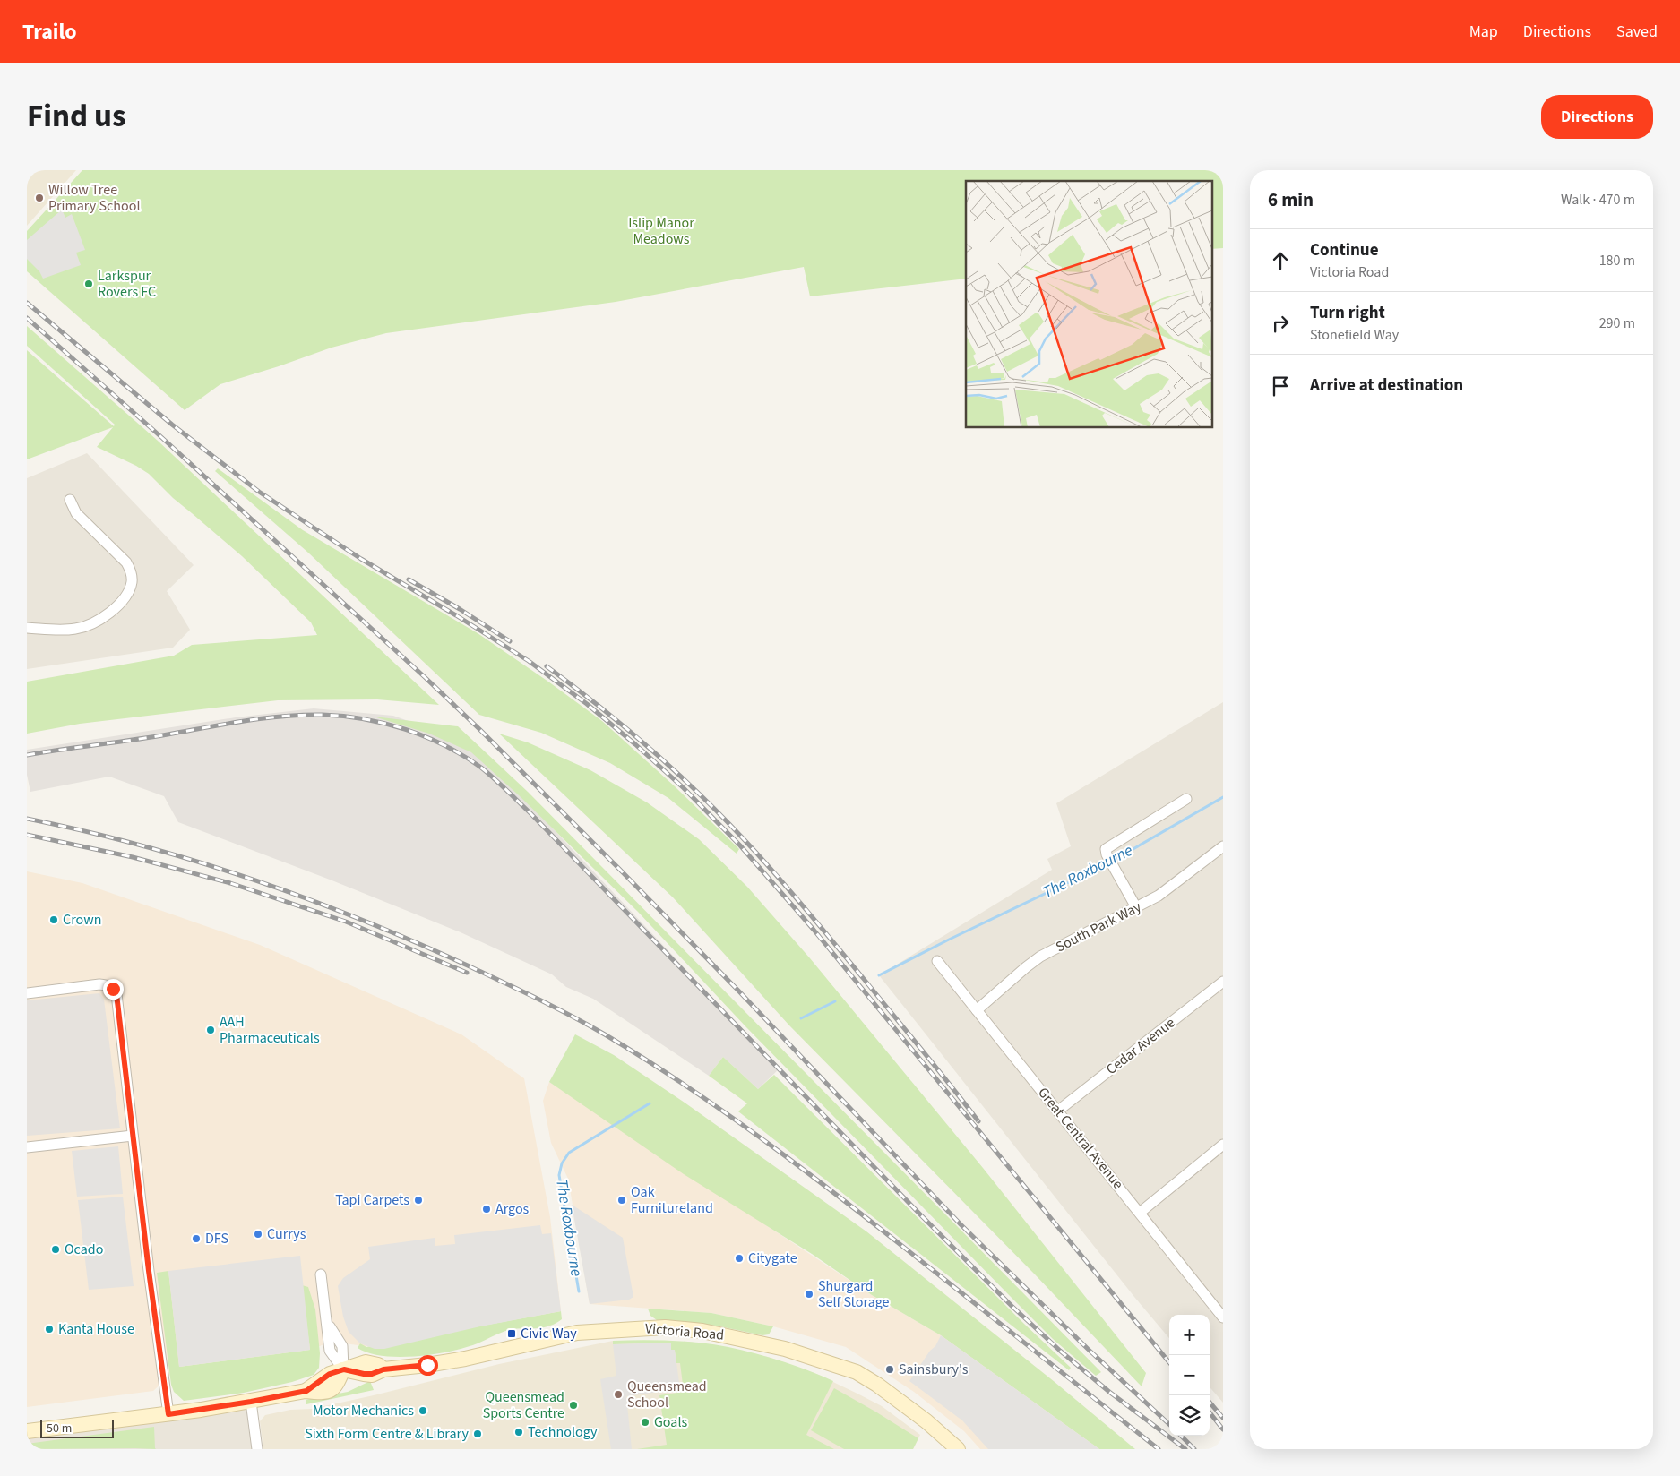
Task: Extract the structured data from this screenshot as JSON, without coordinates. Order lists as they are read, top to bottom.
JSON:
{
  "streets": {
    "street": [
      "South Park Way",
      "Cedar Avenue",
      "Great Central Avenue",
      "Victoria Road"
    ]
  },
  "crossings": [
    ["South Park Way", "Great Central Avenue"],
    ["Cedar Avenue", "Great Central Avenue"]
  ],
  "water": ["The Roxbourne"],
  "parks": ["Islip Manor Meadows"],
  "places": {
    "other": [
      "Willow Tree Primary School",
      "Larkspur Rovers FC",
      "Crown",
      "AAH Pharmaceuticals",
      "Tapi Carpets",
      "Oak Furnitureland",
      "Argos",
      "Currys",
      "DFS",
      "Ocado",
      "Citygate",
      "Shurgard Self Storage",
      "Kanta House",
      "Sainsbury's",
      "Queensmead School",
      "Queensmead Sports Centre",
      "Motor Mechanics",
      "Goals",
      "Technology",
      "Sixth Form Centre & Library"
    ],
    "transit": ["Civic Way"]
  },
  "scale_bar": "50 m",
  "page": {
    "header": "Trailo",
    "nav": ["Map", "Directions", "Saved"],
    "title": "Find us",
    "buttons": "Directions",
    "heading": ["6 min", "Walk · 470 m"],
    "list": [
      ["Continue", "Victoria Road", "180 m"],
      ["Turn right", "Stonefield Way", "290 m"],
      "Arrive at destination"
    ],
    "map_buttons": ["+", "−"],
    "scale": "50 m"
  }
}
